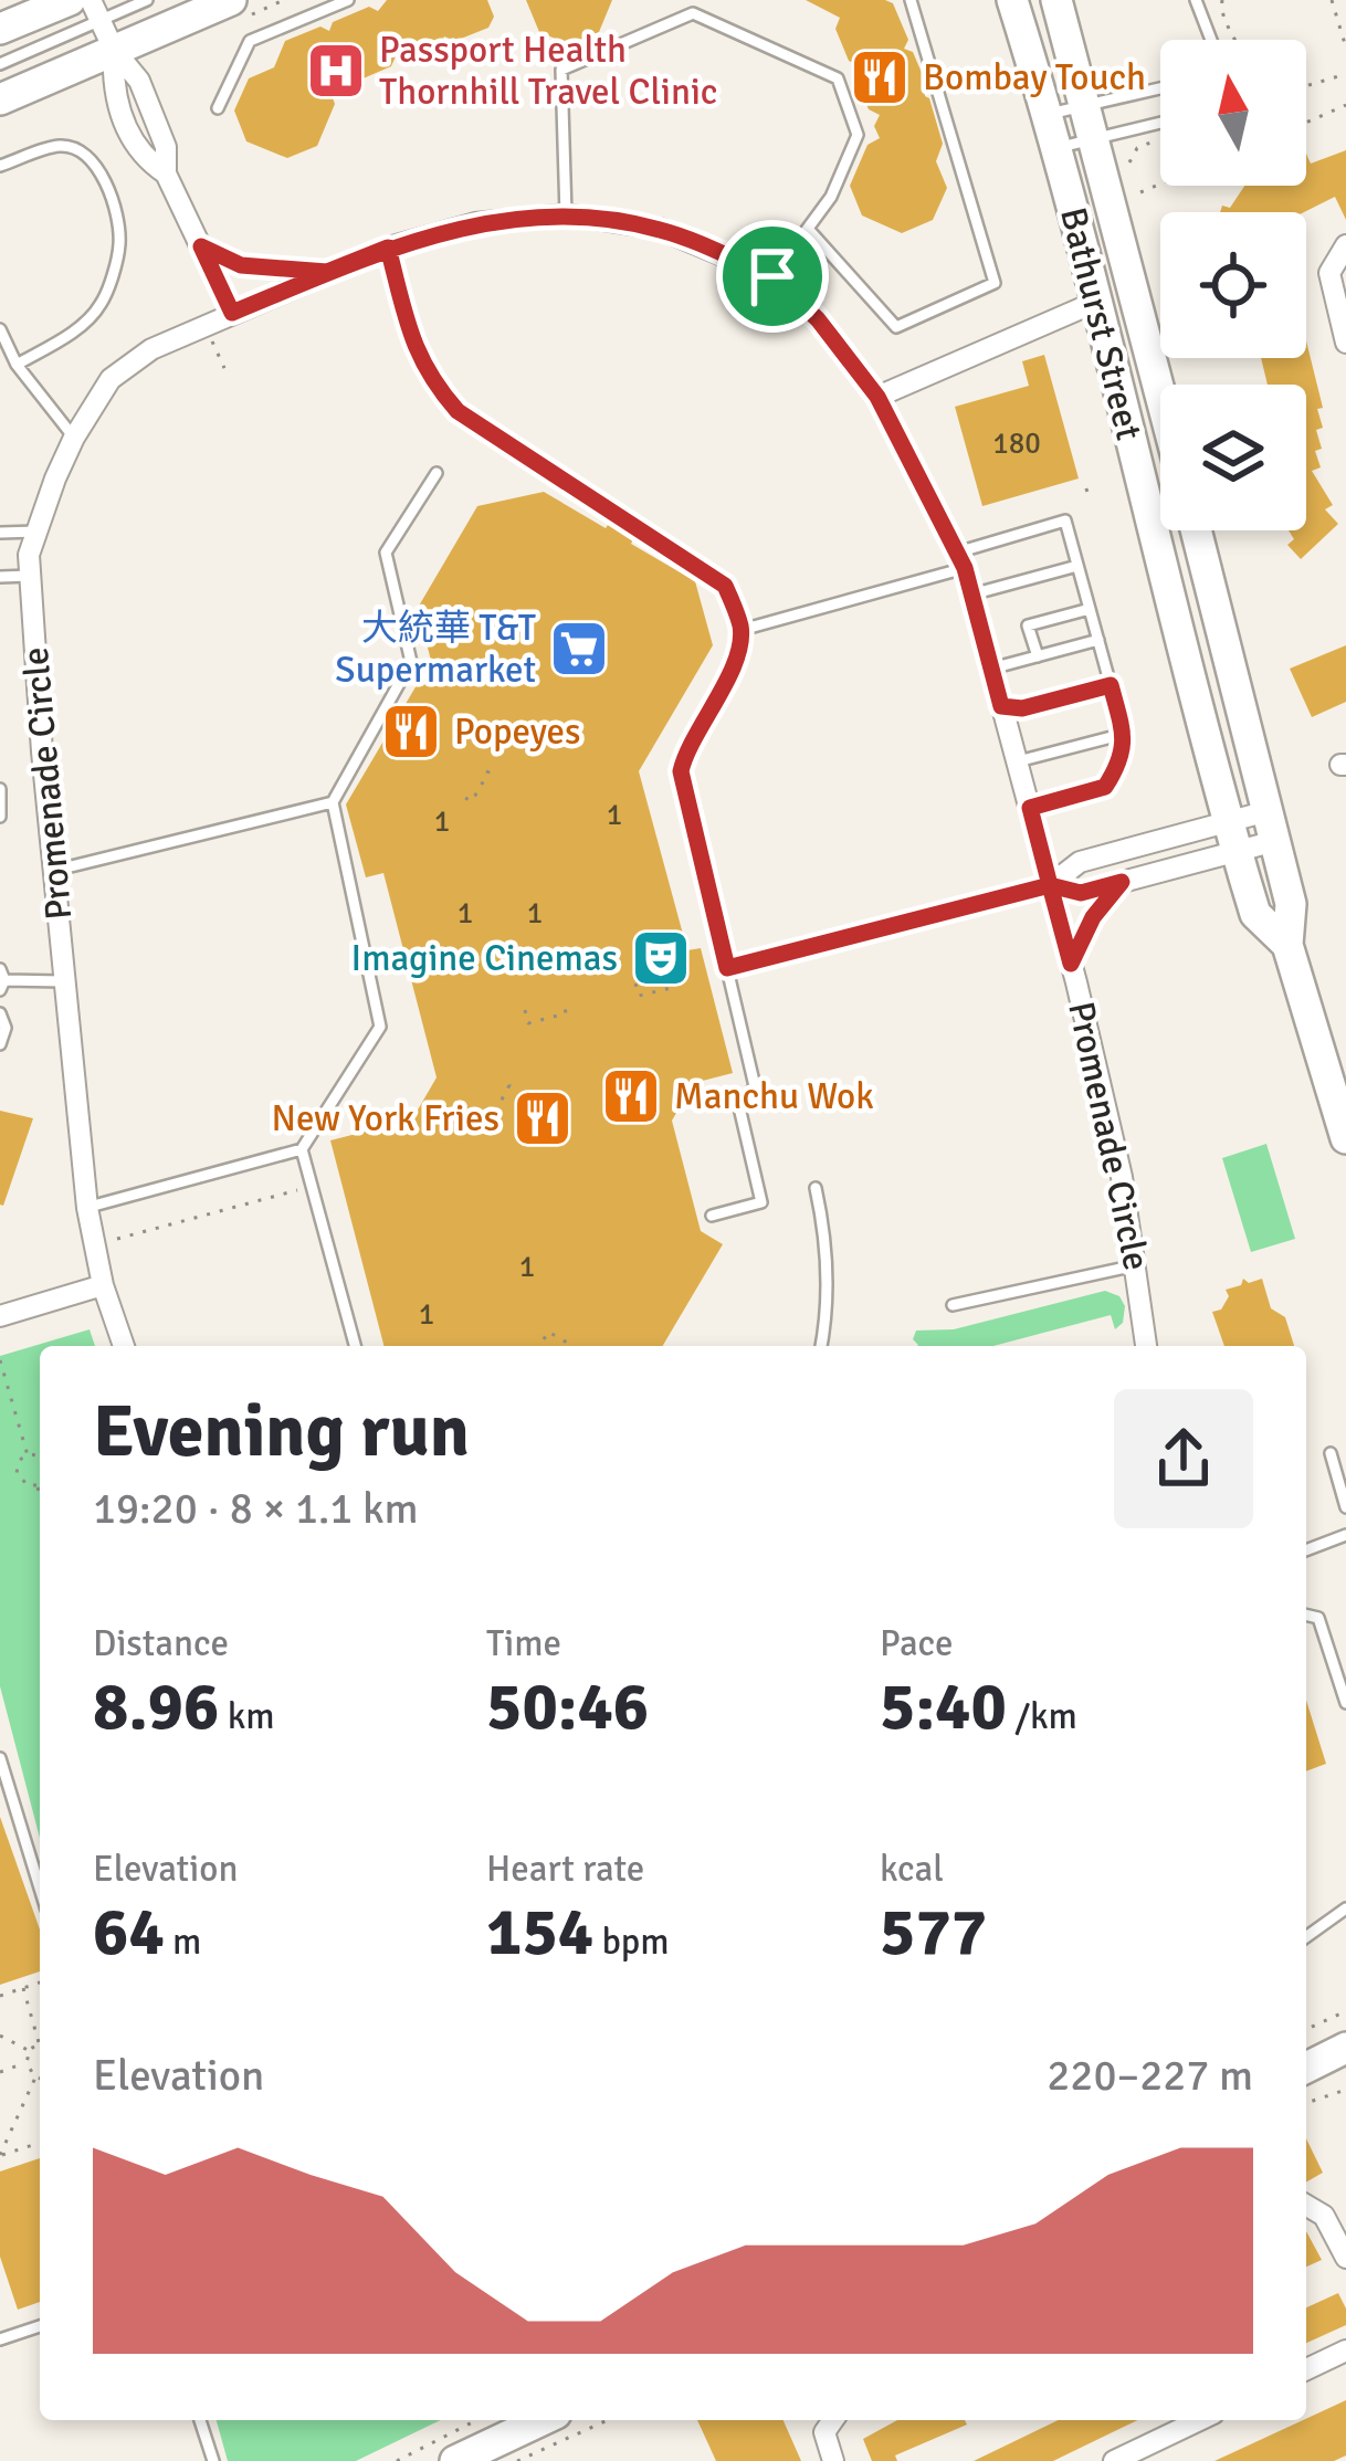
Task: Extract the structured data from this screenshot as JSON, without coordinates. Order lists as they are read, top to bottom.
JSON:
{
  "streets": {
    "main road": ["Bathurst Street"],
    "street": ["Promenade Circle"]
  },
  "places": {
    "hospital": ["Passport Health Thornhill Travel Clinic"],
    "restaurant": [
      "Bombay Touch",
      "Popeyes",
      "Manchu Wok",
      "New York Fries"
    ],
    "supermarket": ["大統華 T&T Supermarket"],
    "theatre": ["Imagine Cinemas"]
  },
  "house_numbers": [
    "180",
    "1",
    "1",
    "1",
    "1",
    "1",
    "1"
  ],
  "north": "top",
  "page": {
    "heading": ["Evening run", "19:20 · 8 × 1.1 km"],
    "stats": [
      ["Distance", "8.96 km"],
      ["Time", "50:46"],
      ["Pace", "5:40 /km"],
      ["Elevation", "64 m"],
      ["Heart rate", "154 bpm"],
      ["kcal", "577"]
    ],
    "chart": ["Elevation", "220–227 m"]
  }
}
